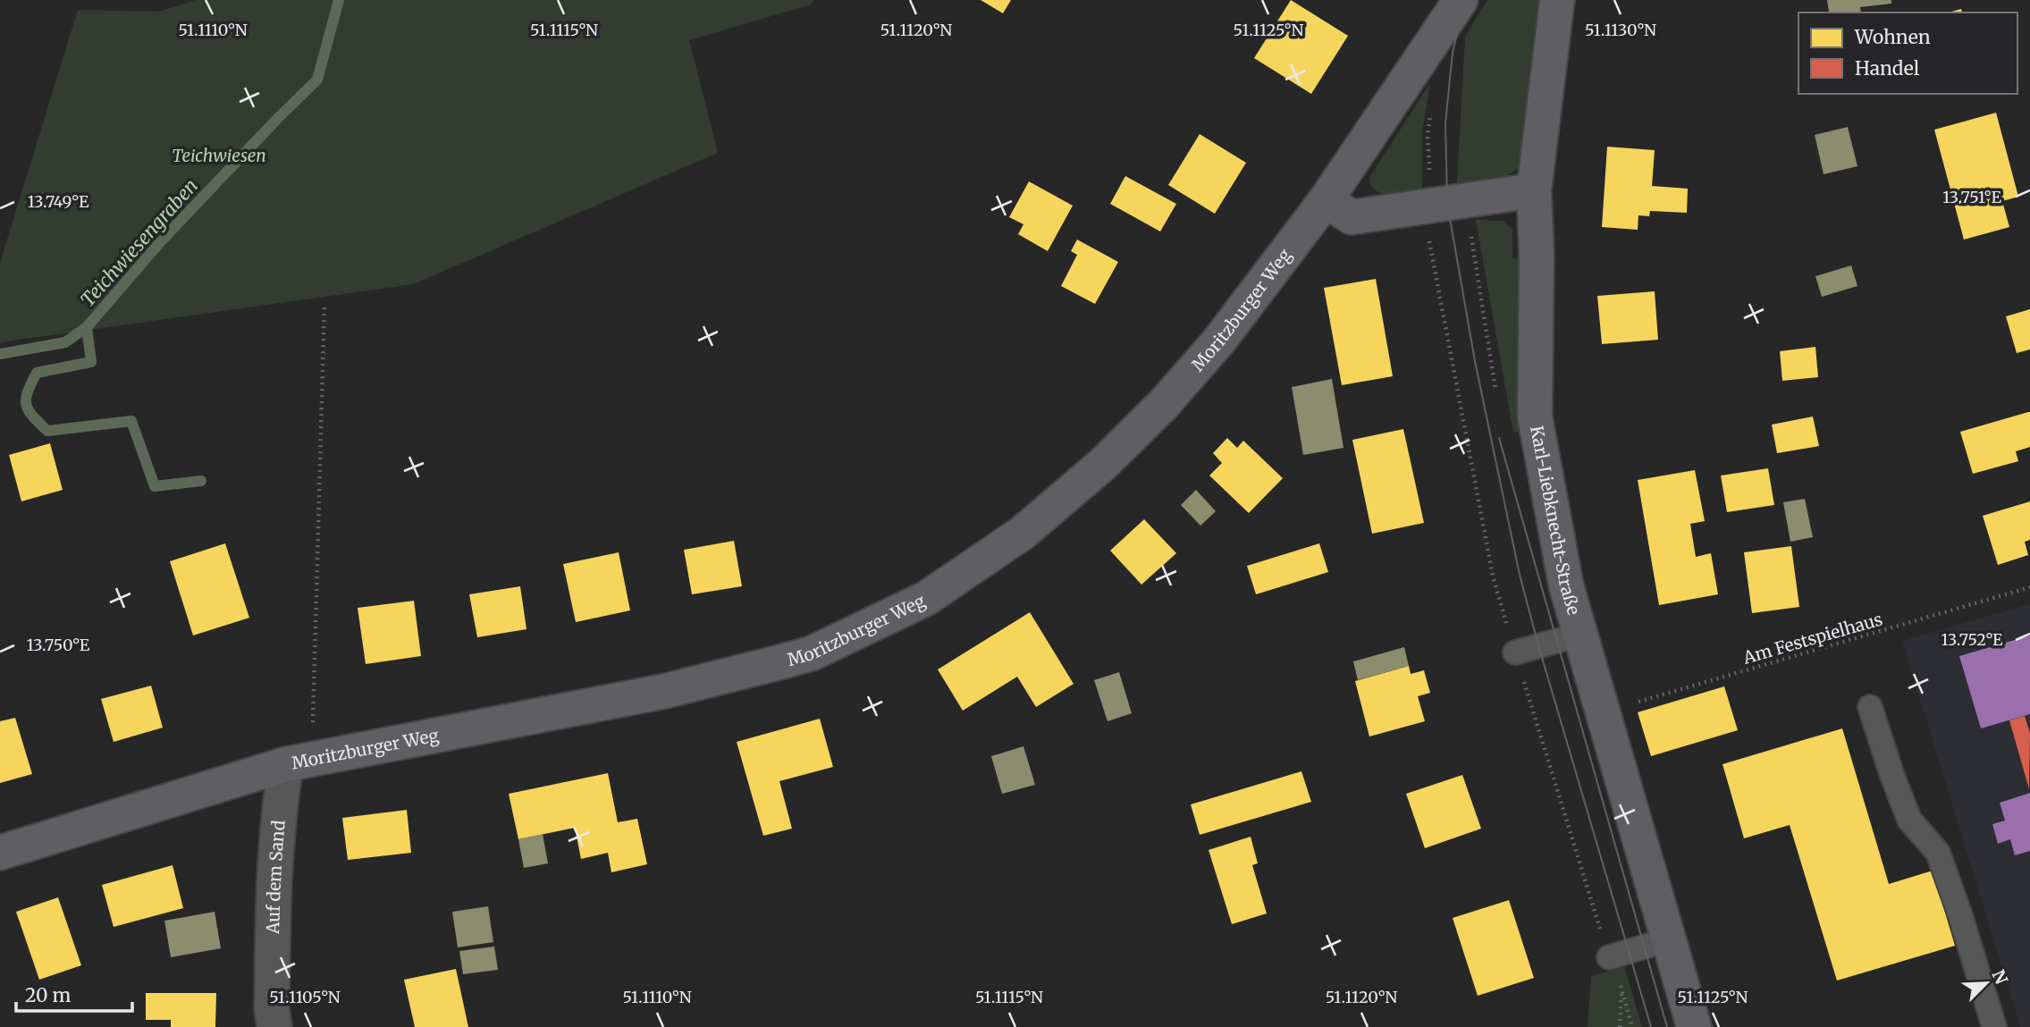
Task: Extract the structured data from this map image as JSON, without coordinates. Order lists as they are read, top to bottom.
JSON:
{
  "streets": {
    "street": ["Moritzburger Weg", "Karl-Liebknecht-Straße", "Auf dem Sand"],
    "path": ["Am Festspielhaus"]
  },
  "crossings": [
    ["Moritzburger Weg", "Auf dem Sand"],
    ["Karl-Liebknecht-Straße", "Am Festspielhaus"]
  ],
  "water": ["Teichwiesengraben"],
  "parks": ["Teichwiesen"],
  "legend": ["Wohnen", "Handel"],
  "scale_bar": "20 m",
  "north": "top right",
  "coordinates": [
    "51.1110°N",
    "51.1115°N",
    "51.1120°N",
    "51.1125°N",
    "51.1130°N",
    "13.751°E",
    "13.749°E",
    "13.752°E",
    "13.750°E",
    "51.1105°N"
  ]
}
